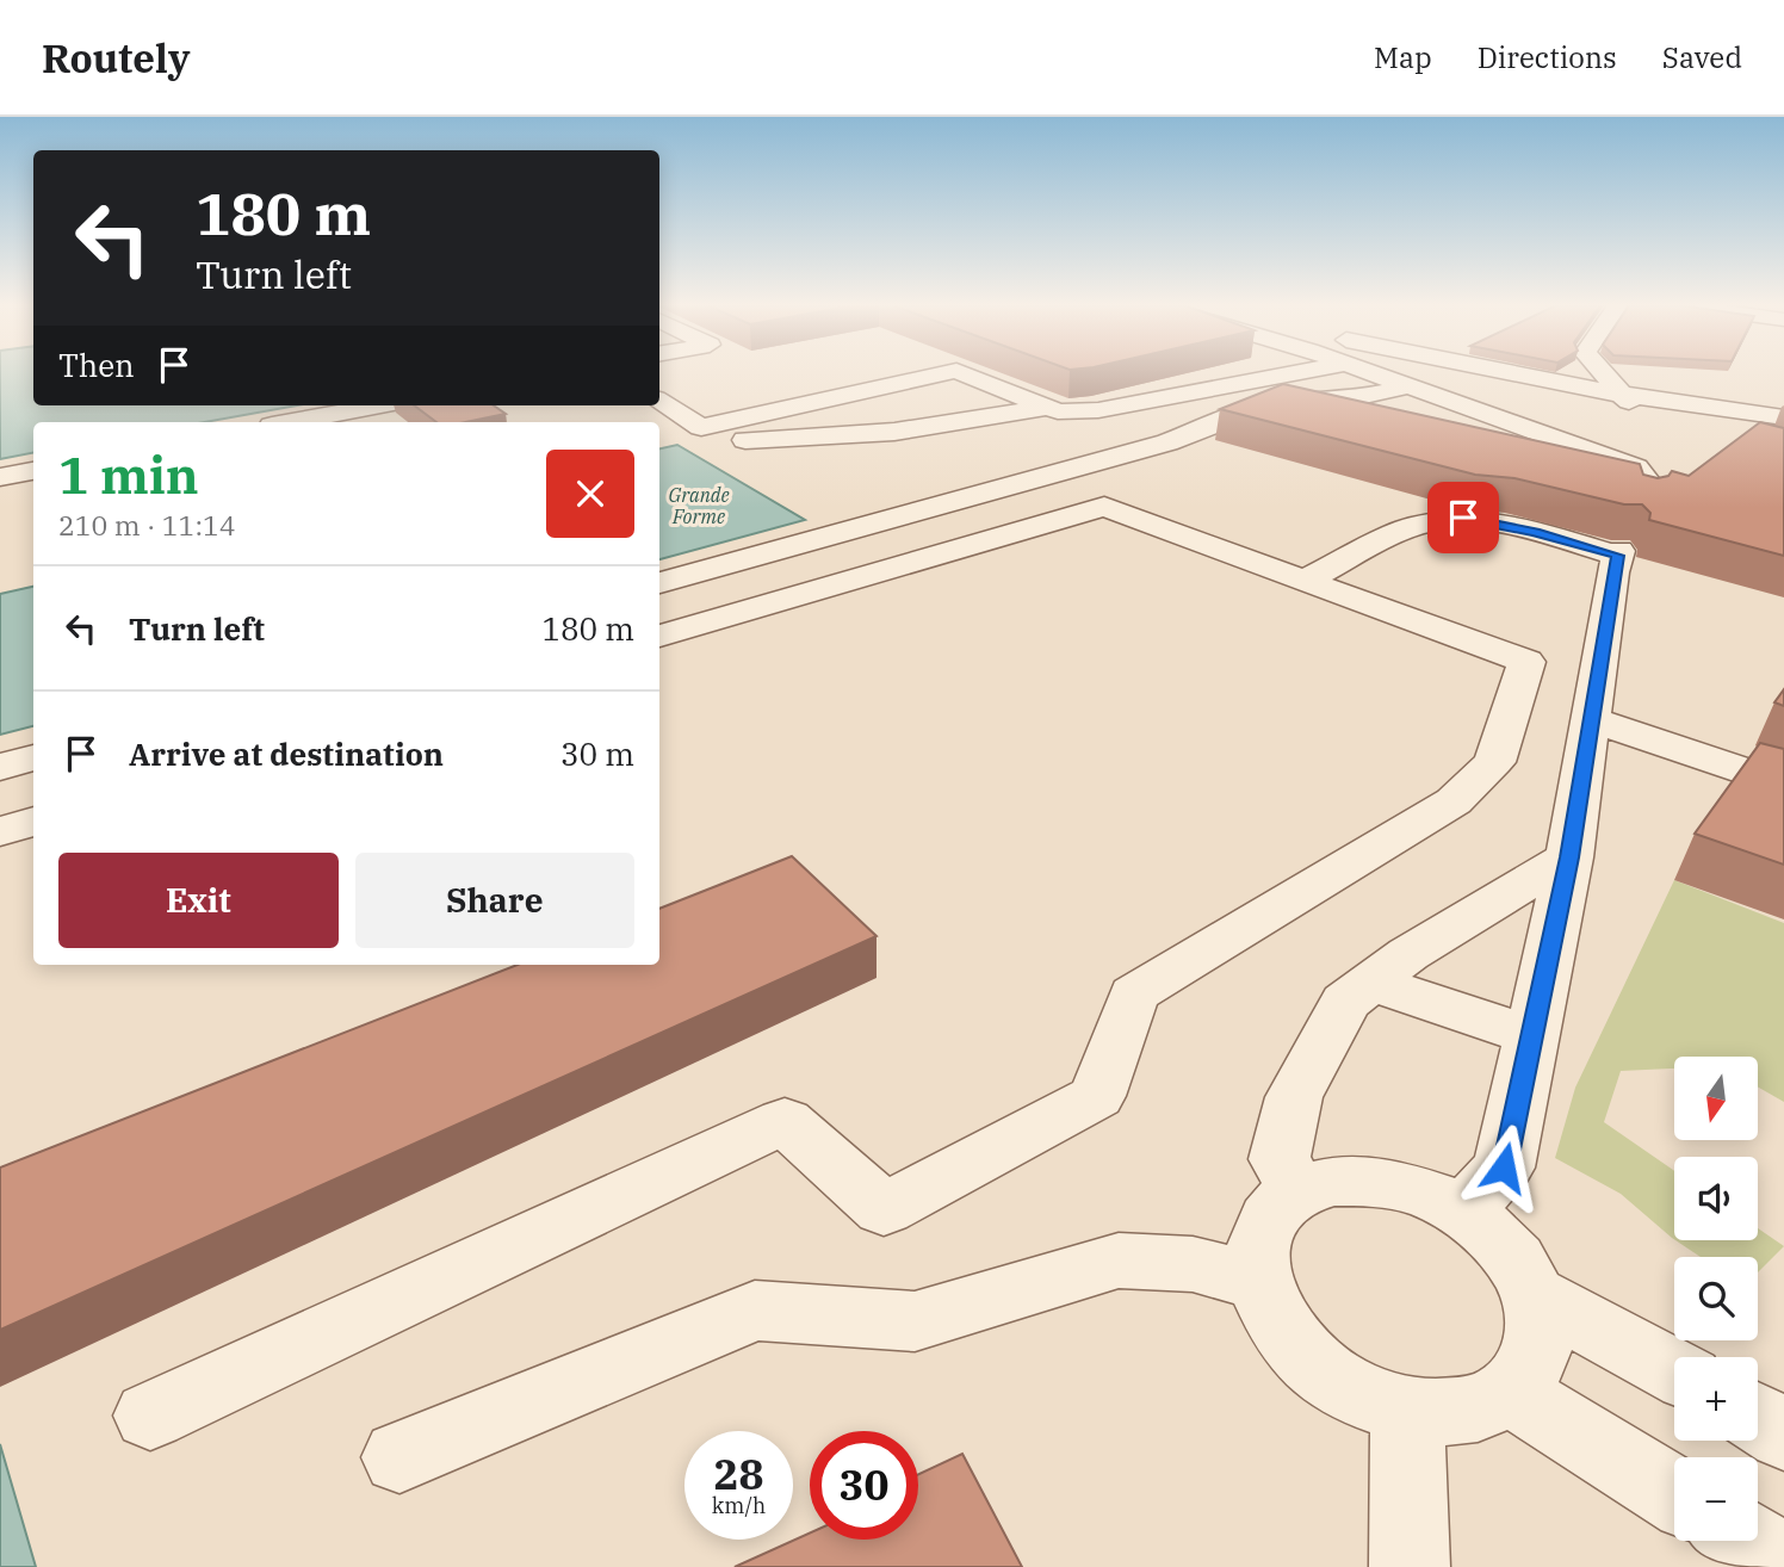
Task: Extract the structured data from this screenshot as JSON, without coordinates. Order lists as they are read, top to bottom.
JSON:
{
  "water": ["Grande Forme"],
  "north": "bottom",
  "page": {
    "header": "Routely",
    "nav": ["Map", "Directions", "Saved"],
    "turn": ["180 m", "Turn left"],
    "then": "Then",
    "heading": ["1 min", "210 m · 11:14"],
    "list": [
      {
        "name": "Turn left",
        "value": "180 m"
      },
      {
        "name": "Arrive at destination",
        "value": "30 m"
      }
    ],
    "buttons": ["Exit", "Share"],
    "map_buttons": ["+", "−"],
    "speed": "28 km/h",
    "limit": "30"
  }
}
